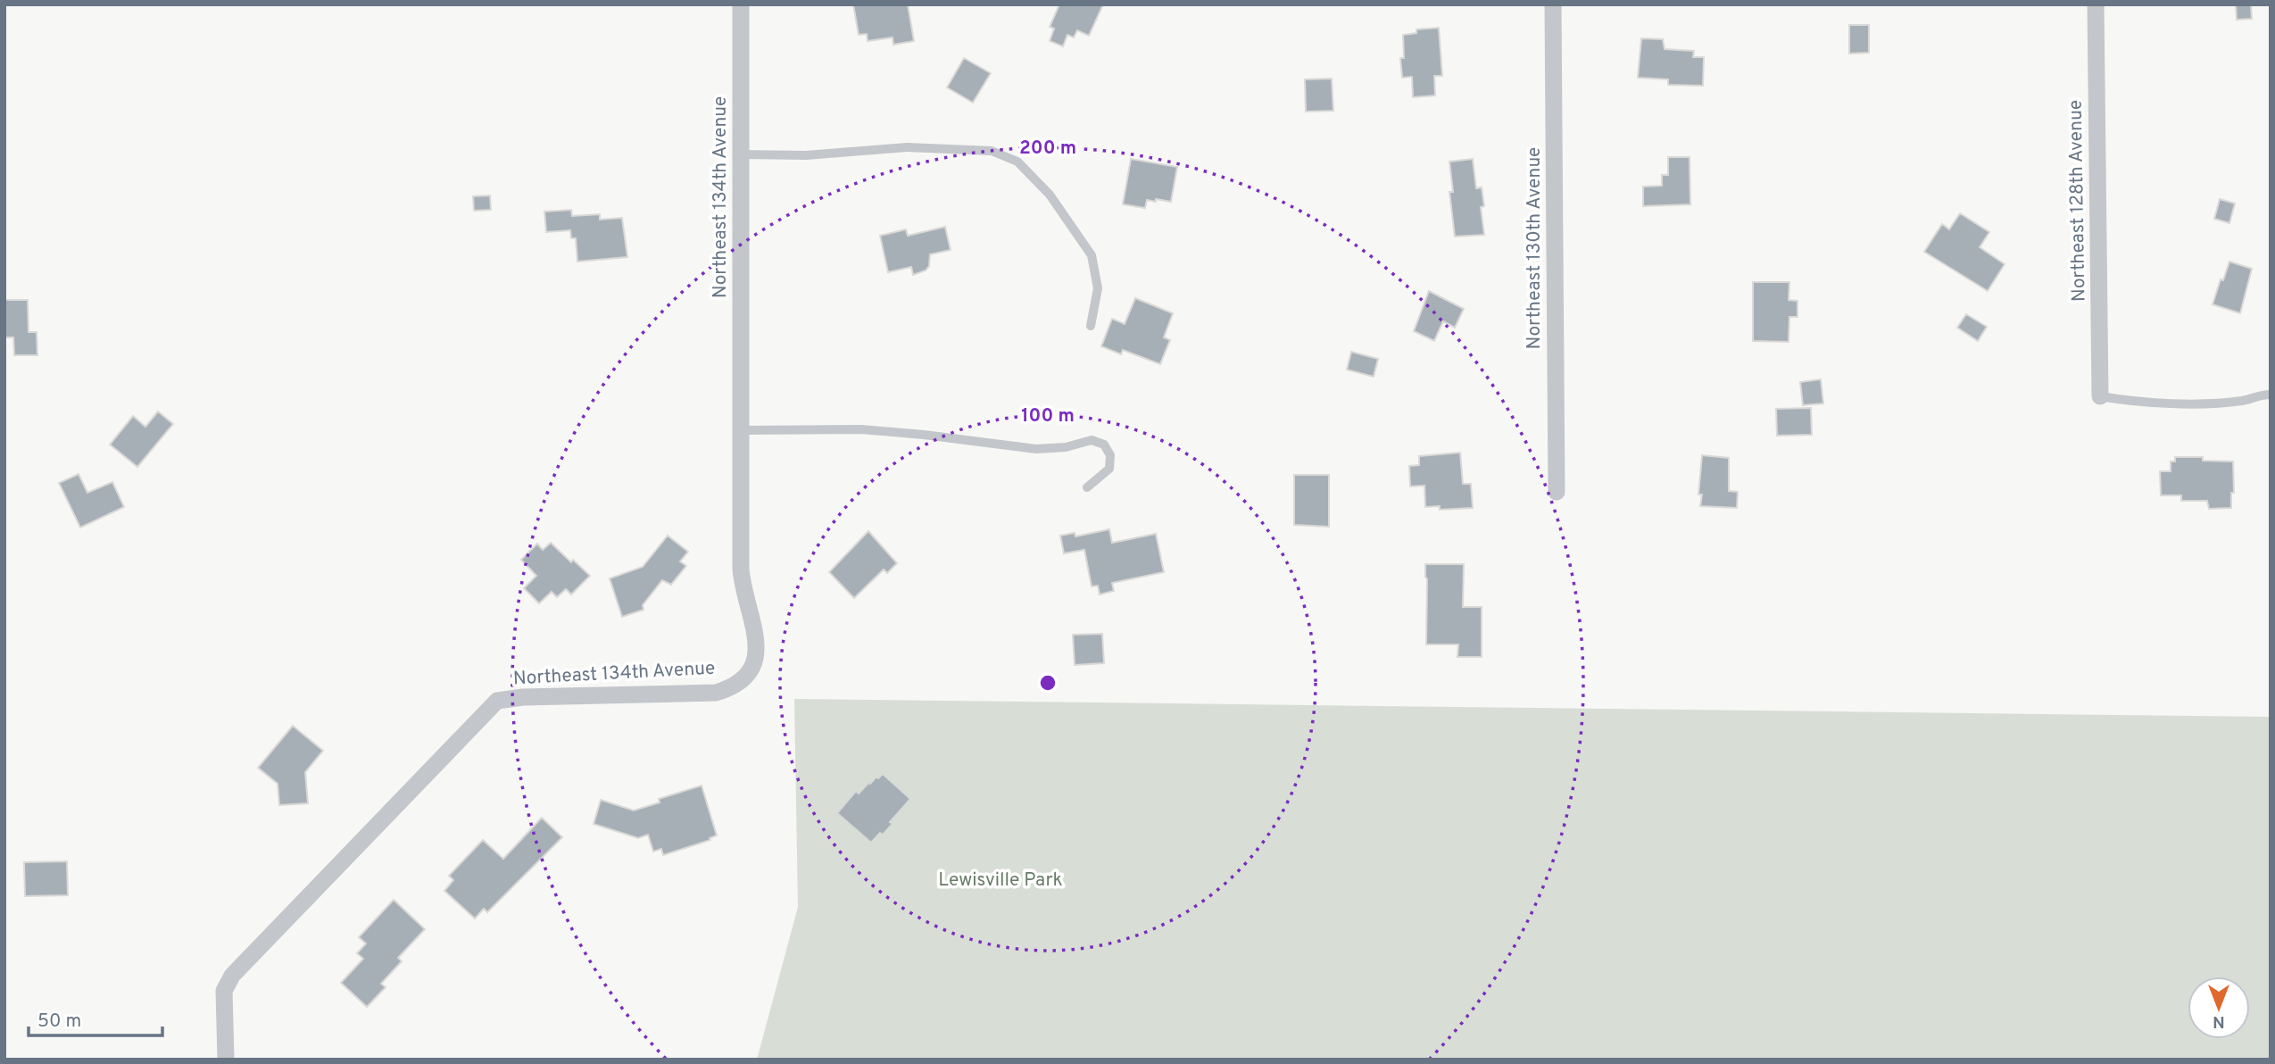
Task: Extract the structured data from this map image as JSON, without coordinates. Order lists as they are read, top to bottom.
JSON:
{
  "streets": {
    "street": ["Northeast 134th Avenue", "Northeast 128th Avenue", "Northeast 130th Avenue"]
  },
  "parks": ["Lewisville Park"],
  "scale_bar": "50 m",
  "north": "bottom",
  "rings": ["200 m", "100 m"]
}
